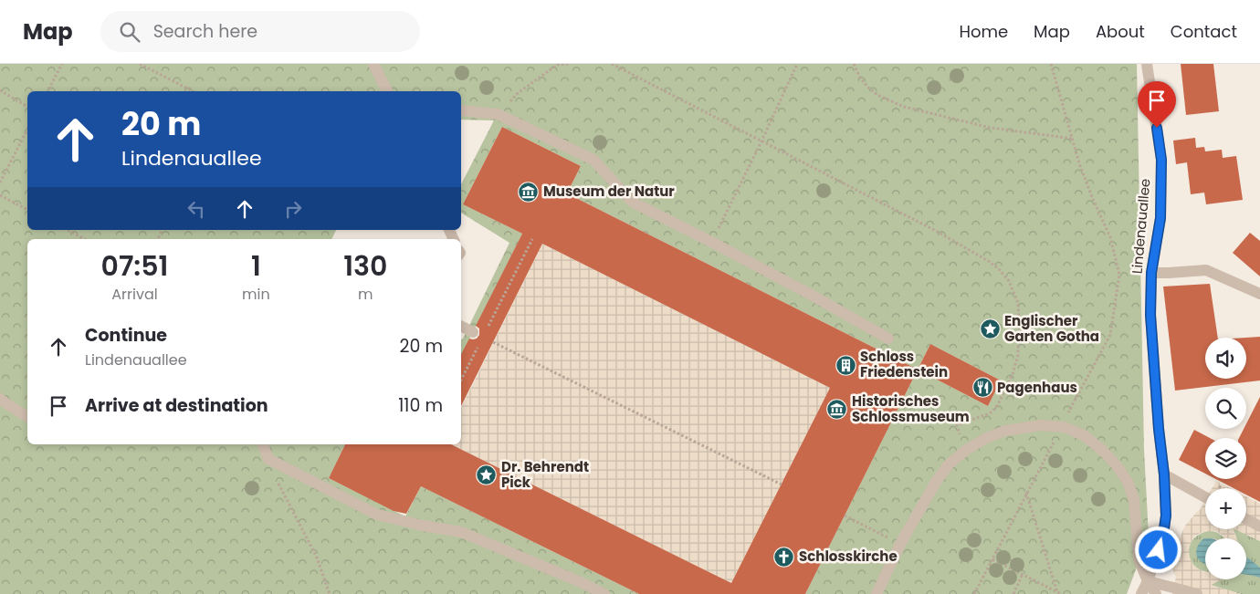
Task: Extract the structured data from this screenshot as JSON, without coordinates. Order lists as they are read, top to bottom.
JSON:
{
  "streets": {
    "street": ["Lindenauallee"]
  },
  "places": {
    "museum": ["Museum der Natur", "Historisches Schlossmuseum"],
    "place": ["Englischer Garten Gotha", "Dr. Behrendt Pick"],
    "building": ["Schloss Friedenstein"],
    "restaurant": ["Pagenhaus"],
    "church": ["Schlosskirche"]
  },
  "page": {
    "header": "Map",
    "search": "Search here",
    "nav": [
      "Home",
      "Map",
      "About",
      "Contact"
    ],
    "turn": ["20 m", "Lindenauallee"],
    "eta": [
      "07:51",
      "Arrival",
      "1",
      "min",
      "130",
      "m"
    ],
    "list": [
      {
        "name": "Continue",
        "note": "Lindenauallee",
        "value": "20 m"
      },
      {
        "name": "Arrive at destination",
        "value": "110 m"
      }
    ],
    "map_buttons": ["+", "−"]
  }
}
